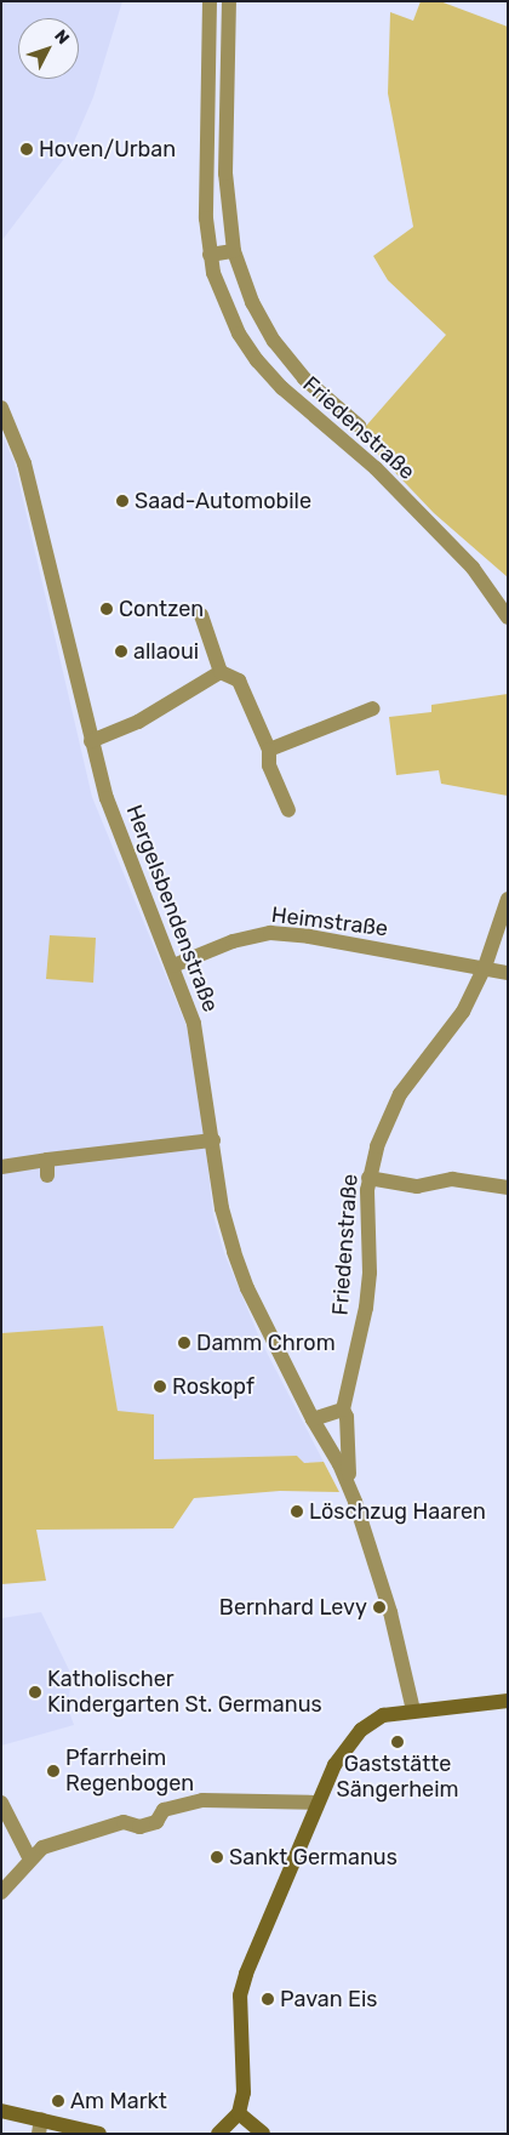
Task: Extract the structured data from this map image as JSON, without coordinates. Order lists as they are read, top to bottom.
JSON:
{
  "streets": {
    "street": ["Friedenstraße", "Hergelsbendenstraße", "Heimstraße"]
  },
  "crossings": [
    ["Friedenstraße", "Hergelsbendenstraße"],
    ["Friedenstraße", "Heimstraße"],
    ["Hergelsbendenstraße", "Heimstraße"]
  ],
  "places": [
    "Hoven/Urban",
    "Saad-Automobile",
    "Contzen",
    "allaoui",
    "Damm Chrom",
    "Roskopf",
    "Löschzug Haaren",
    "Bernhard Levy",
    "Katholischer Kindergarten St. Germanus",
    "Gaststätte Sängerheim",
    "Pfarrheim Regenbogen",
    "Sankt Germanus",
    "Pavan Eis",
    "Am Markt"
  ],
  "north": "top right"
}
